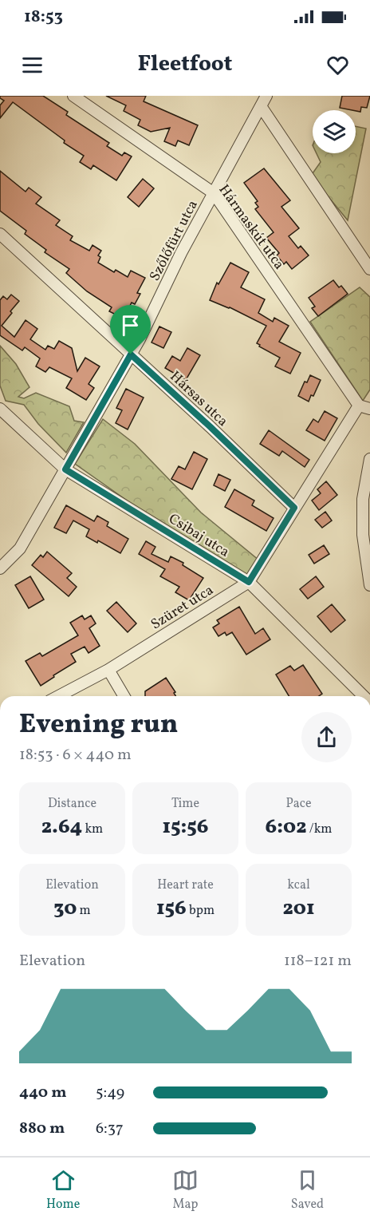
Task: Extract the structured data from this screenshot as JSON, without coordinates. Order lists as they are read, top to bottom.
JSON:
{
  "streets": {
    "street": [
      "Hármaskút utca",
      "Szőlőfürt utca",
      "Hársas utca",
      "Csibaj utca",
      "Szüret utca"
    ]
  },
  "crossings": [
    ["Hármaskút utca", "Szőlőfürt utca"],
    ["Hármaskút utca", "Szüret utca"],
    ["Szőlőfürt utca", "Hársas utca"],
    ["Szőlőfürt utca", "Csibaj utca"],
    ["Hársas utca", "Szüret utca"],
    ["Csibaj utca", "Szüret utca"]
  ],
  "page": {
    "status": "18:53",
    "header": "Fleetfoot",
    "heading": ["Evening run", "18:53 · 6 × 440 m"],
    "stats": [
      ["Distance", "2.64 km"],
      ["Time", "15:56"],
      ["Pace", "6:02 /km"],
      ["Elevation", "30 m"],
      ["Heart rate", "156 bpm"],
      ["kcal", "201"]
    ],
    "chart": ["Elevation", "118–121 m"],
    "list": [
      {
        "name": "440 m",
        "note": "5:49"
      },
      {
        "name": "880 m",
        "note": "6:37"
      }
    ],
    "tabs": ["Home", "Map", "Saved"]
  }
}
